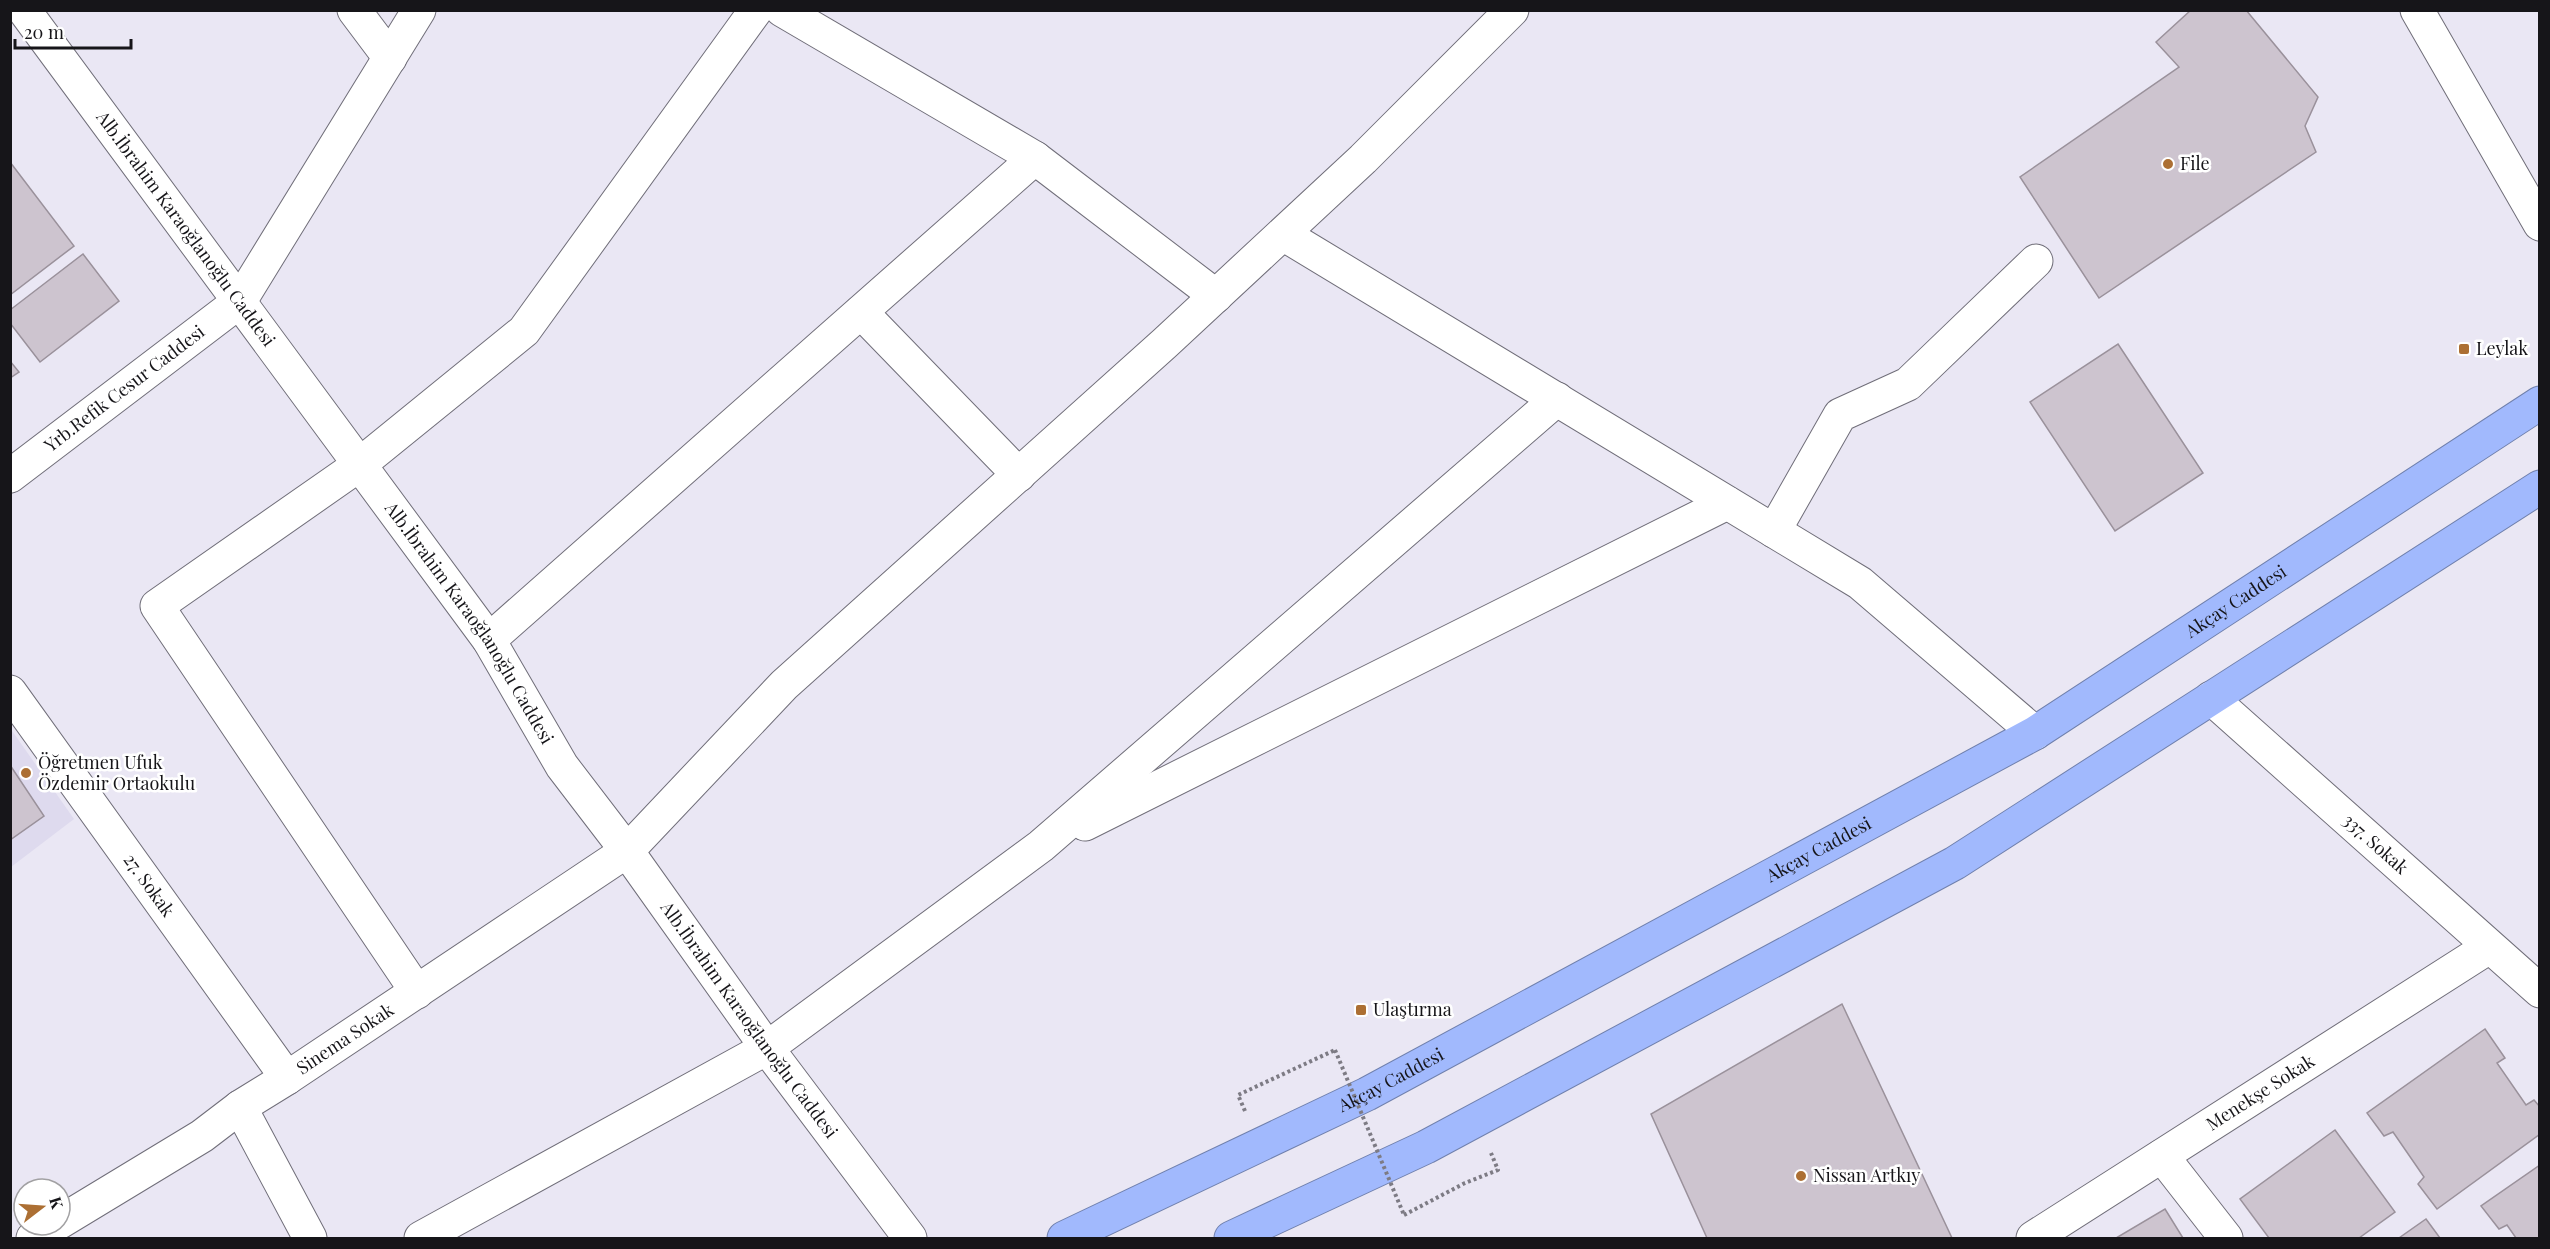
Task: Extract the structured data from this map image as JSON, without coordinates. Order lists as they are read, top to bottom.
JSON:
{
  "streets": {
    "highway": ["Akçay Caddesi"],
    "street": [
      "Alb.İbrahim Karaoğlanoğlu Caddesi",
      "Yrb.Refik Cesur Caddesi",
      "337. Sokak",
      "27. Sokak",
      "Sinema Sokak",
      "Menekşe Sokak"
    ]
  },
  "crossings": [
    ["Alb.İbrahim Karaoğlanoğlu Caddesi", "Yrb.Refik Cesur Caddesi"],
    ["Alb.İbrahim Karaoğlanoğlu Caddesi", "Sinema Sokak"],
    ["337. Sokak", "Menekşe Sokak"],
    ["27. Sokak", "Sinema Sokak"]
  ],
  "places": {
    "other": ["File", "Öğretmen Ufuk Özdemir Ortaokulu", "Nissan Artkıy"],
    "transit": ["Leylak", "Ulaştırma"]
  },
  "scale_bar": "20 m",
  "north": "right"
}
